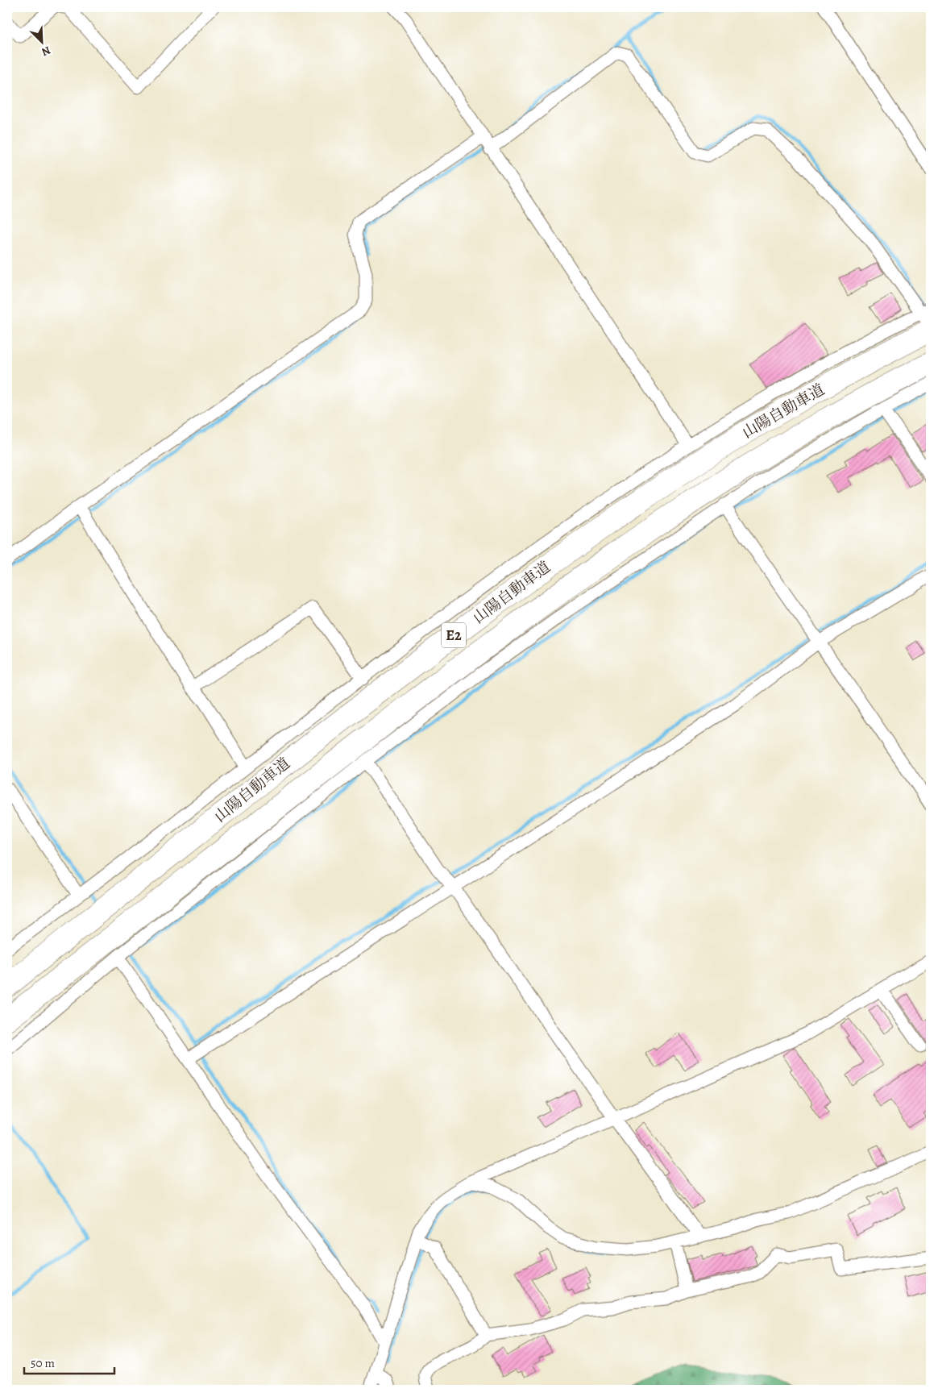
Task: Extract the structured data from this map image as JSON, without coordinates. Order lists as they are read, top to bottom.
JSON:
{
  "streets": {
    "highway": ["山陽自動車道", "E2"]
  },
  "scale_bar": "50 m",
  "north": "bottom right"
}
